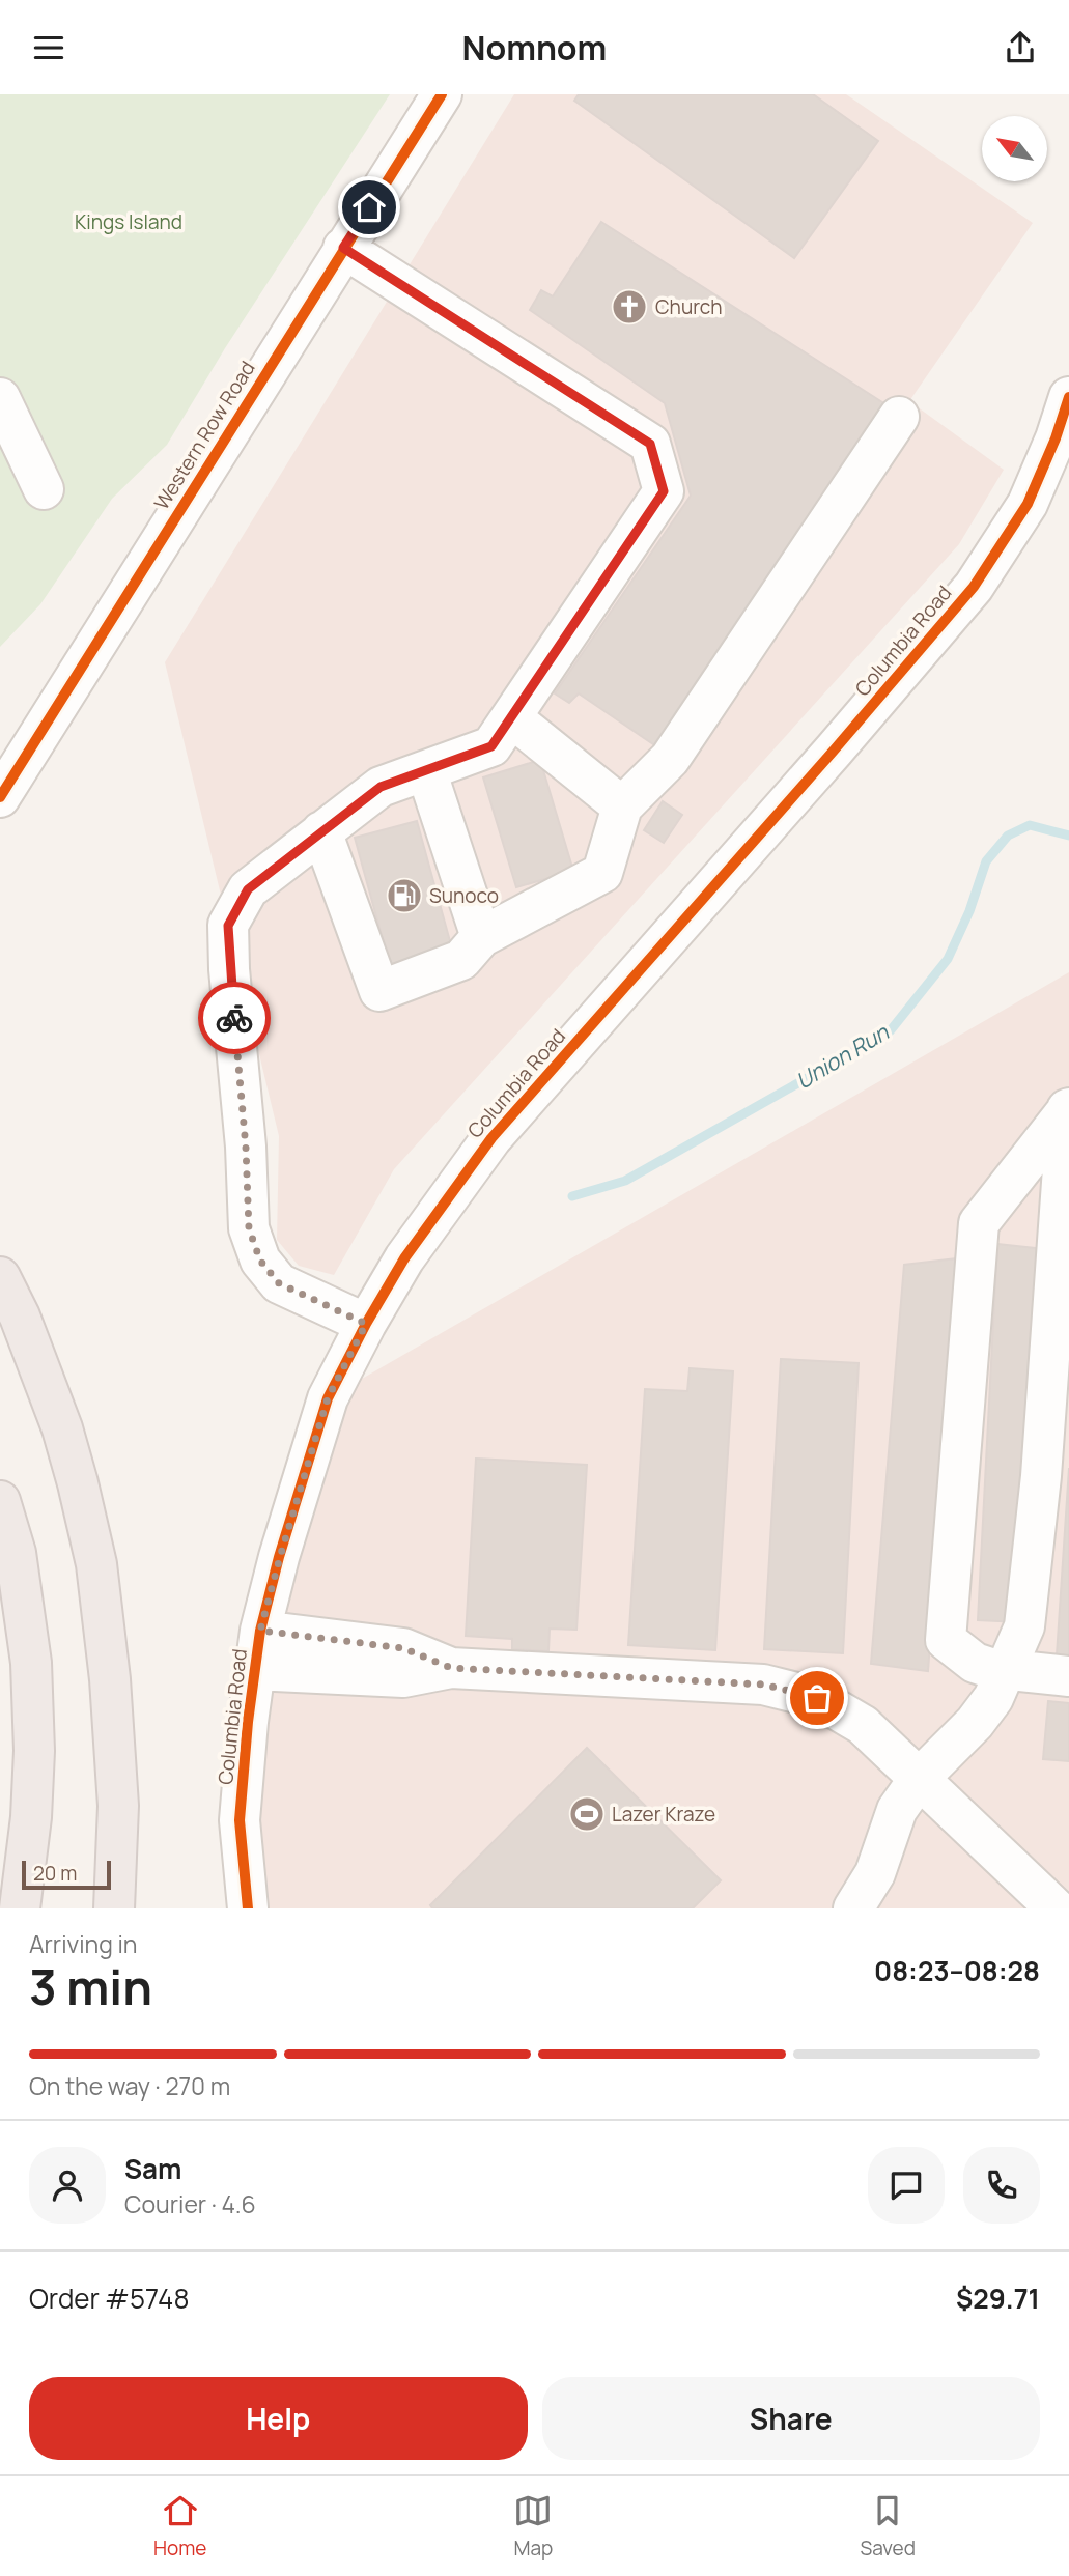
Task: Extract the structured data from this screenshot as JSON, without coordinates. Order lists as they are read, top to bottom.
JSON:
{
  "streets": {
    "street": ["Western Row Road", "Columbia Road"]
  },
  "water": ["Union Run"],
  "parks": ["Kings Island"],
  "places": {
    "church": ["Church"],
    "fuel station": ["Sunoco"],
    "sports": ["Lazer Kraze"]
  },
  "scale_bar": "20 m",
  "north": "top left",
  "page": {
    "header": "Nomnom",
    "scale": "20 m",
    "heading": ["3 min", "Arriving in", "08:23–08:28"],
    "panel": [
      "Sam",
      "Courier · 4.6",
      "Order #5748",
      "$29.71"
    ],
    "bar": "On the way · 270 m",
    "buttons": ["Help", "Share"],
    "tabs": ["Home", "Map", "Saved"]
  }
}
